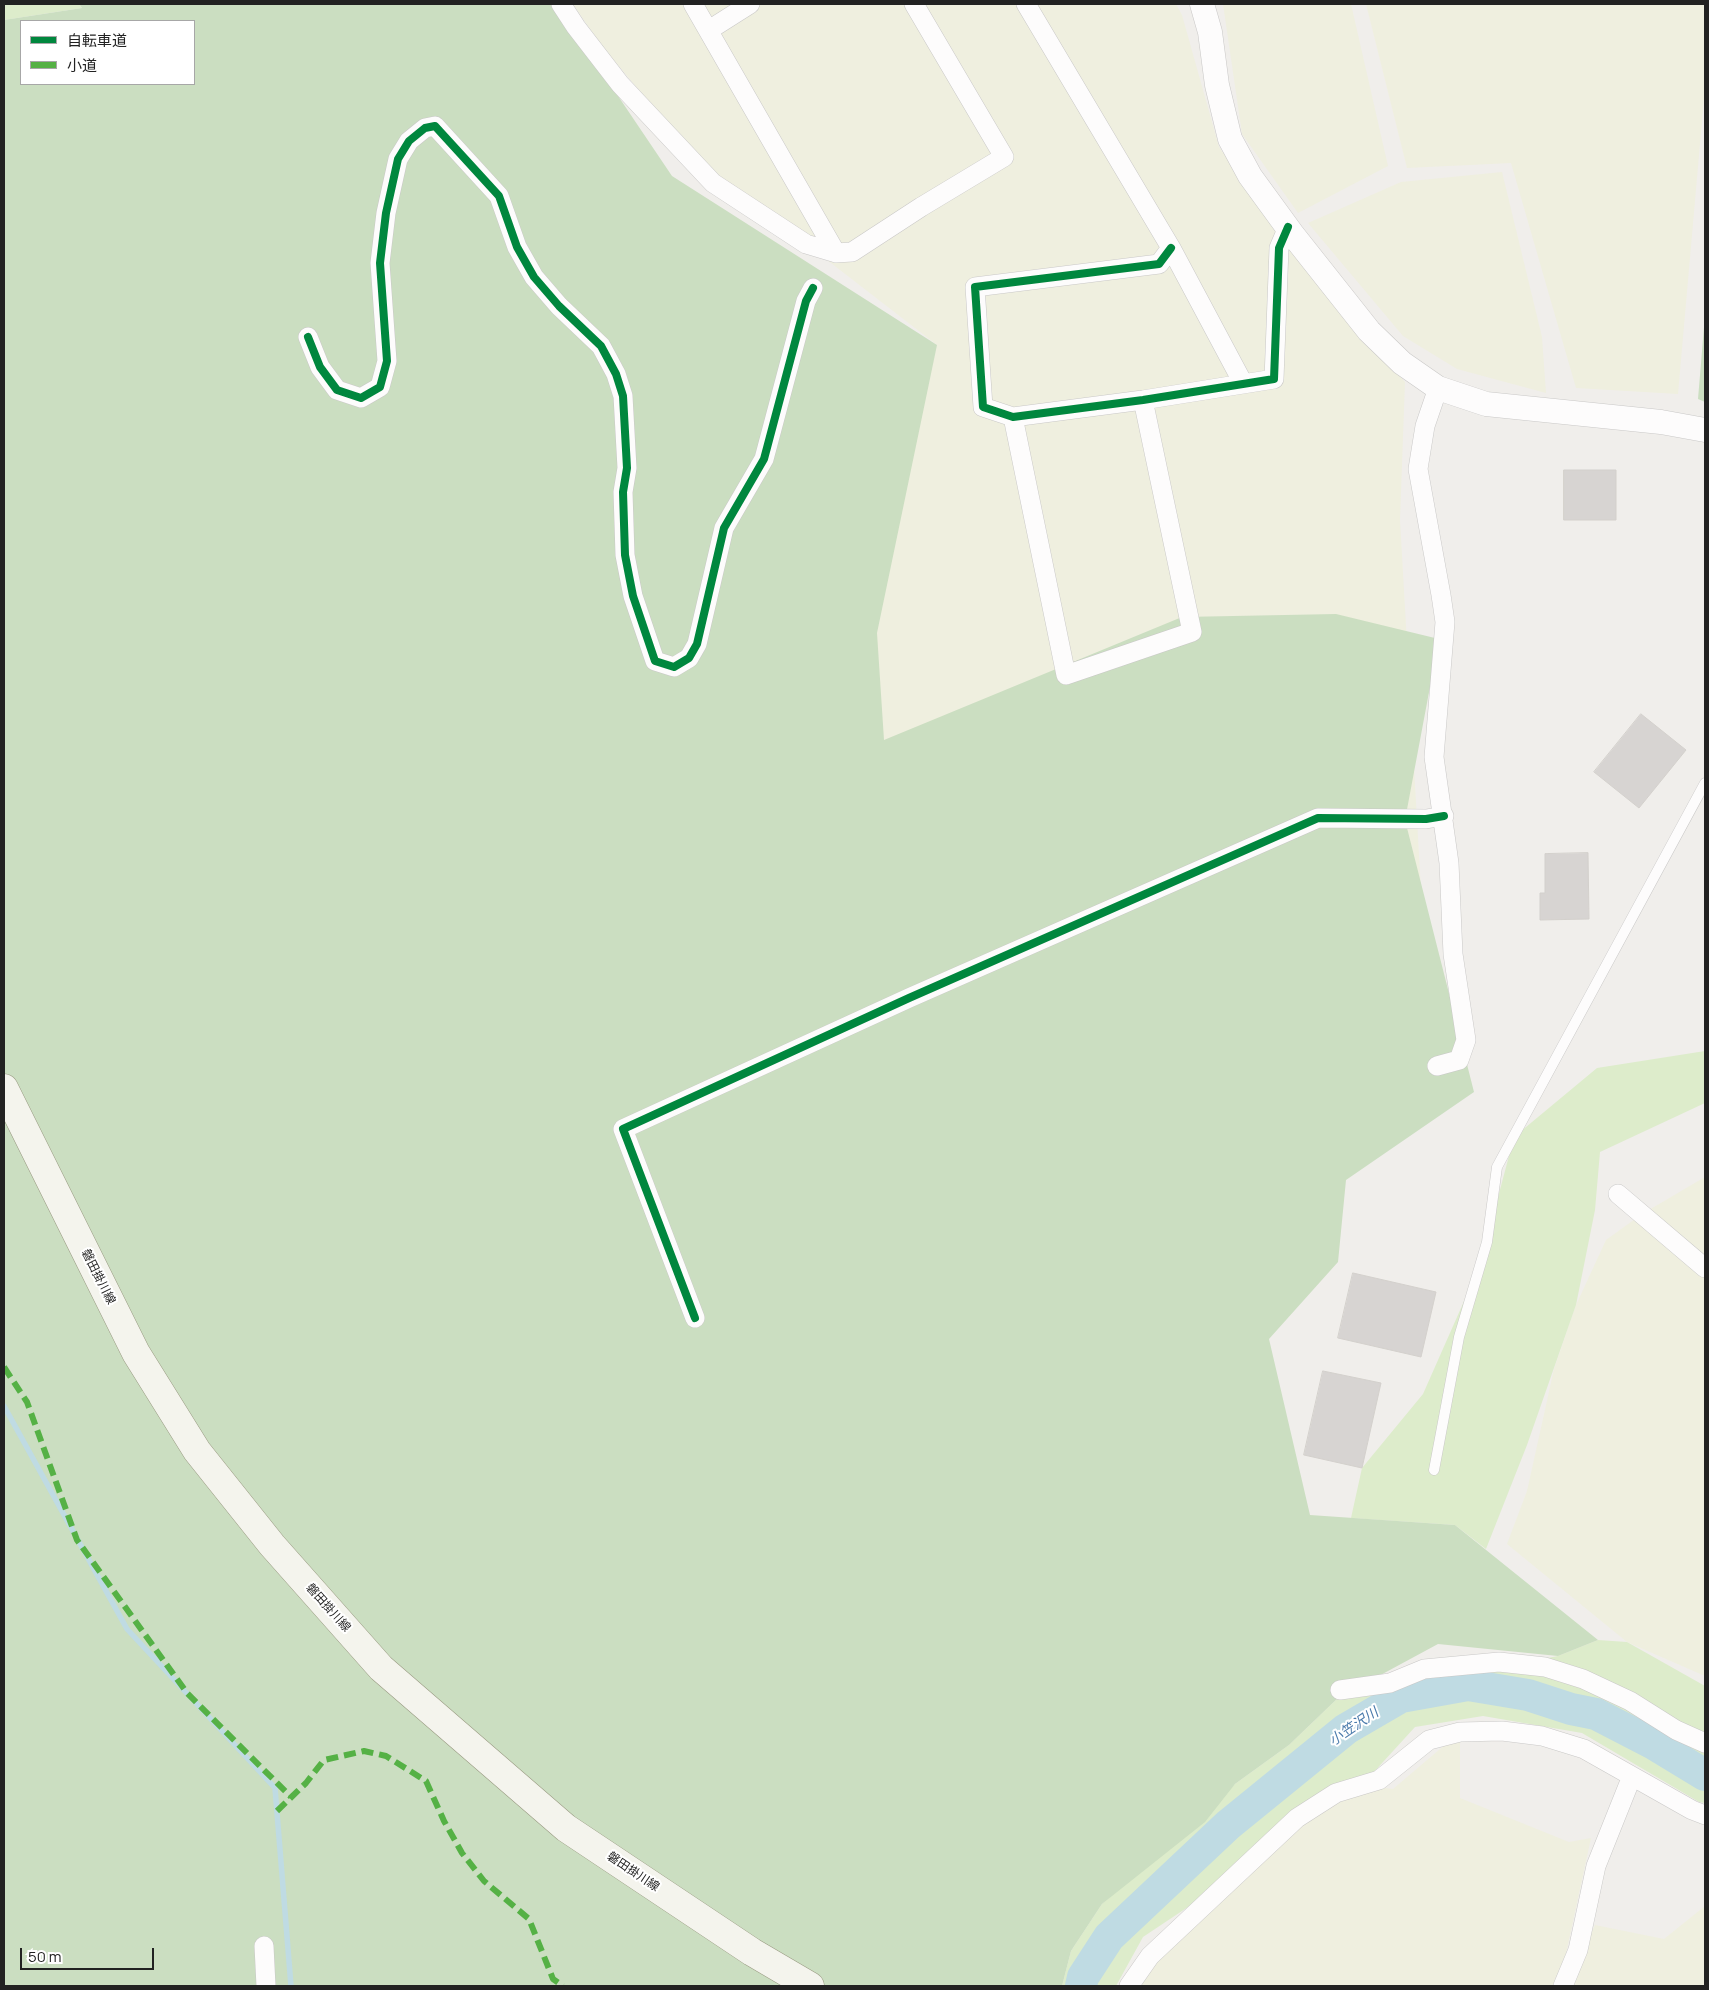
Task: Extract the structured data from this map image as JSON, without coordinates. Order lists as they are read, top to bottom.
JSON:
{
  "streets": {
    "main road": ["磐田掛川線"]
  },
  "water": ["小笠沢川"],
  "legend": ["自転車道", "小道"],
  "scale_bar": "50 m"
}
